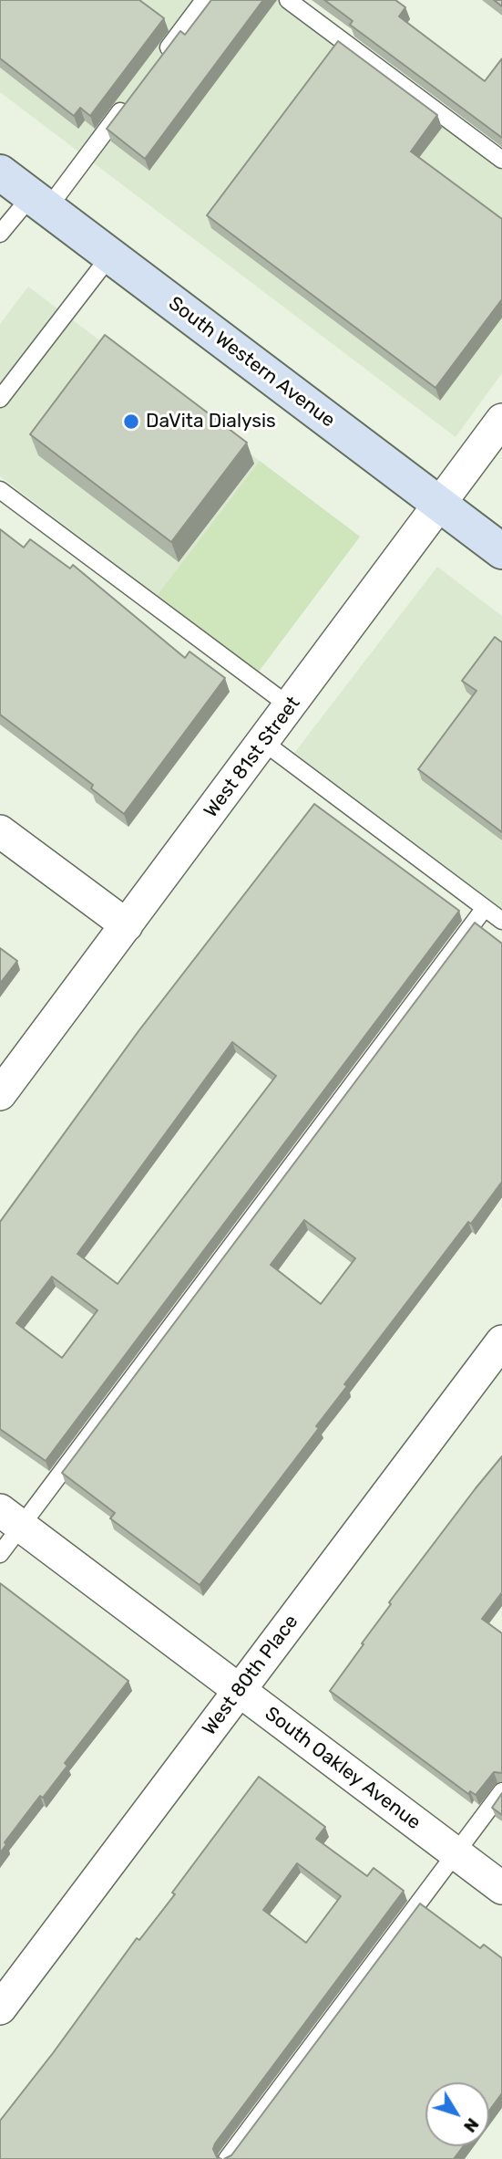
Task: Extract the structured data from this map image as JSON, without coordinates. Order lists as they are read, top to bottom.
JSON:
{
  "streets": {
    "main road": ["South Western Avenue"],
    "street": ["West 81st Street", "West 80th Place", "South Oakley Avenue"]
  },
  "crossings": [
    ["South Western Avenue", "West 81st Street"],
    ["West 80th Place", "South Oakley Avenue"]
  ],
  "places": ["DaVita Dialysis"],
  "north": "bottom right"
}
